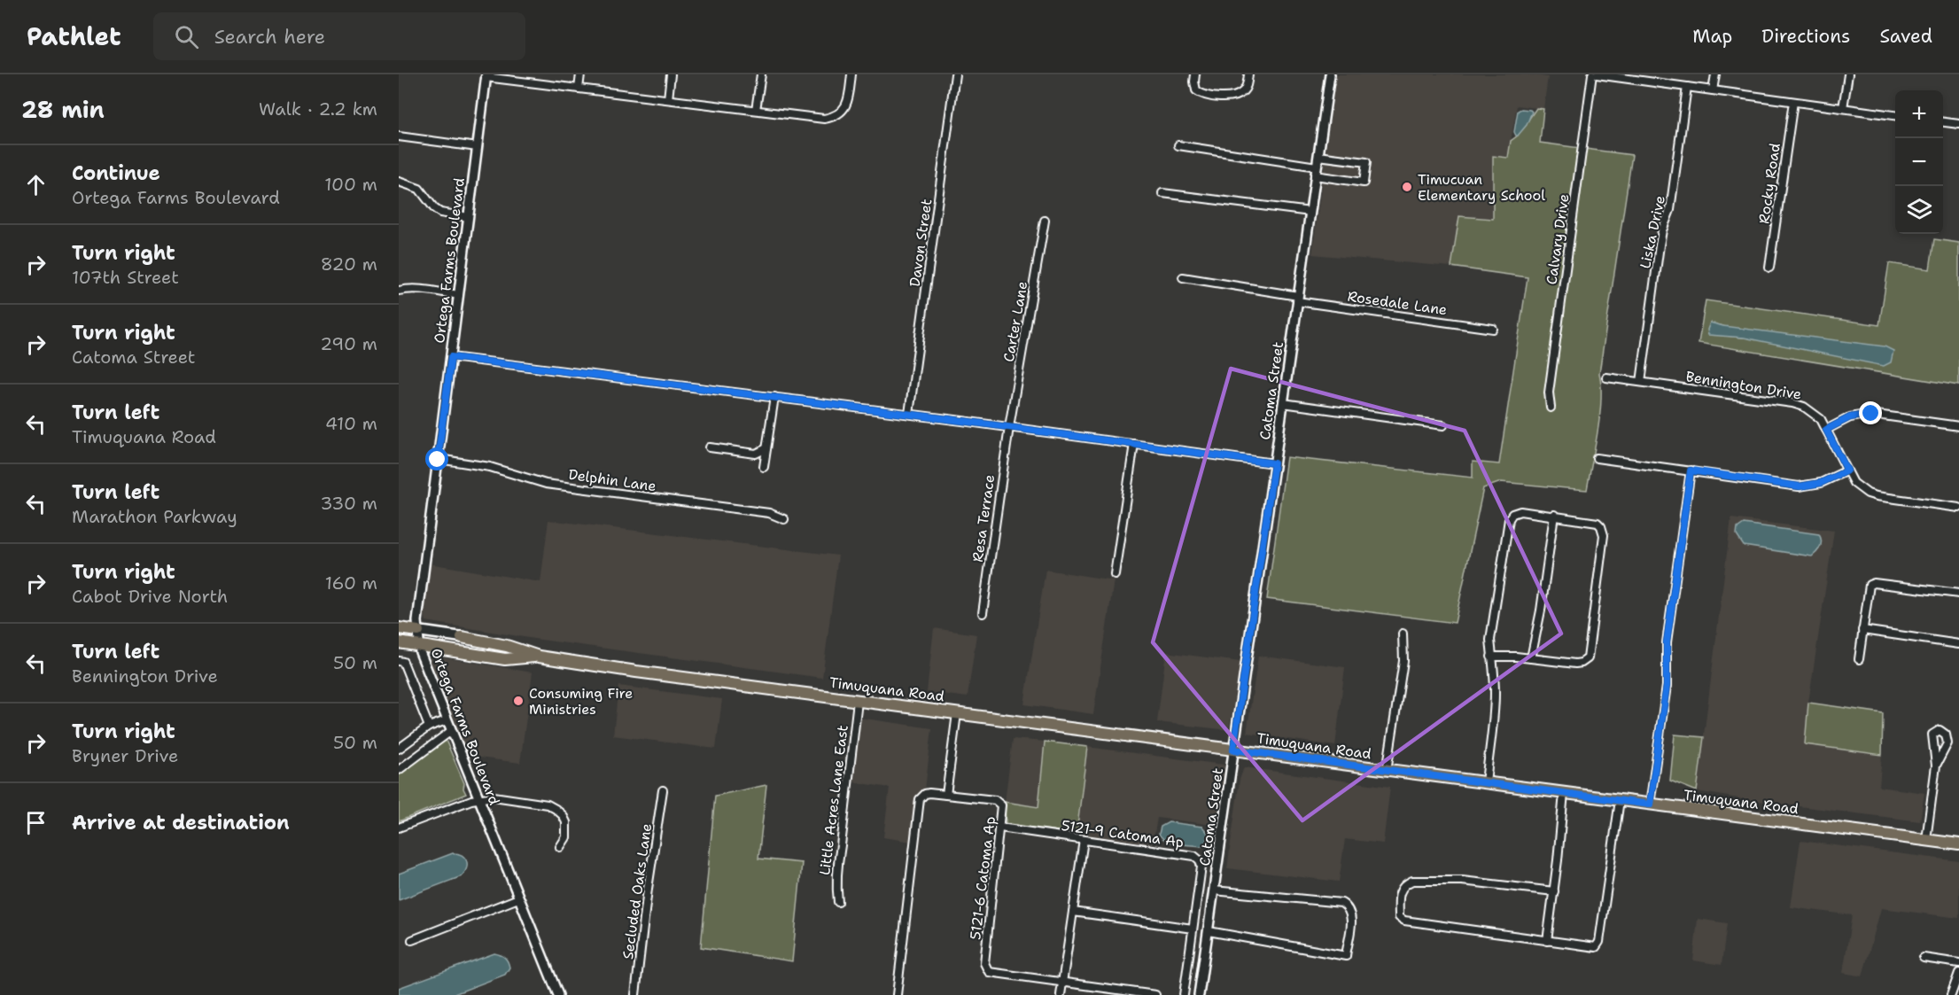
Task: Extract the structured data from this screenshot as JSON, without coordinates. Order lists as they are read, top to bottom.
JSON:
{
  "streets": {
    "main road": ["Timuquana Road"],
    "street": [
      "Rocky Road",
      "Liska Drive",
      "Calvary Drive",
      "Davon Street",
      "Ortega Farms Boulevard",
      "Rosedale Lane",
      "Carter Lane",
      "Bennington Drive",
      "Catoma Street",
      "Delphin Lane",
      "Resa Terrace",
      "Little Acres Lane East",
      "5121-9 Catoma Ap",
      "5121-6 Catoma Ap",
      "Secluded Oaks Lane"
    ]
  },
  "crossings": [
    ["Liska Drive", "Bennington Drive"],
    ["Ortega Farms Boulevard", "Delphin Lane"],
    ["Ortega Farms Boulevard", "Timuquana Road"],
    ["Rosedale Lane", "Catoma Street"],
    ["Carter Lane", "Resa Terrace"],
    ["Catoma Street", "Timuquana Road"],
    ["Timuquana Road", "Little Acres Lane East"],
    ["5121-9 Catoma Ap", "5121-6 Catoma Ap"]
  ],
  "places": ["Timucuan Elementary School", "Consuming Fire Ministries"],
  "page": {
    "header": "Pathlet",
    "search": "Search here",
    "nav": ["Map", "Directions", "Saved"],
    "heading": ["28 min", "Walk · 2.2 km"],
    "map_buttons": ["+", "−"],
    "list": [
      ["Continue", "Ortega Farms Boulevard", "100 m"],
      ["Turn right", "107th Street", "820 m"],
      ["Turn right", "Catoma Street", "290 m"],
      ["Turn left", "Timuquana Road", "410 m"],
      ["Turn left", "Marathon Parkway", "330 m"],
      ["Turn right", "Cabot Drive North", "160 m"],
      ["Turn left", "Bennington Drive", "50 m"],
      ["Turn right", "Bryner Drive", "50 m"],
      "Arrive at destination"
    ]
  }
}
